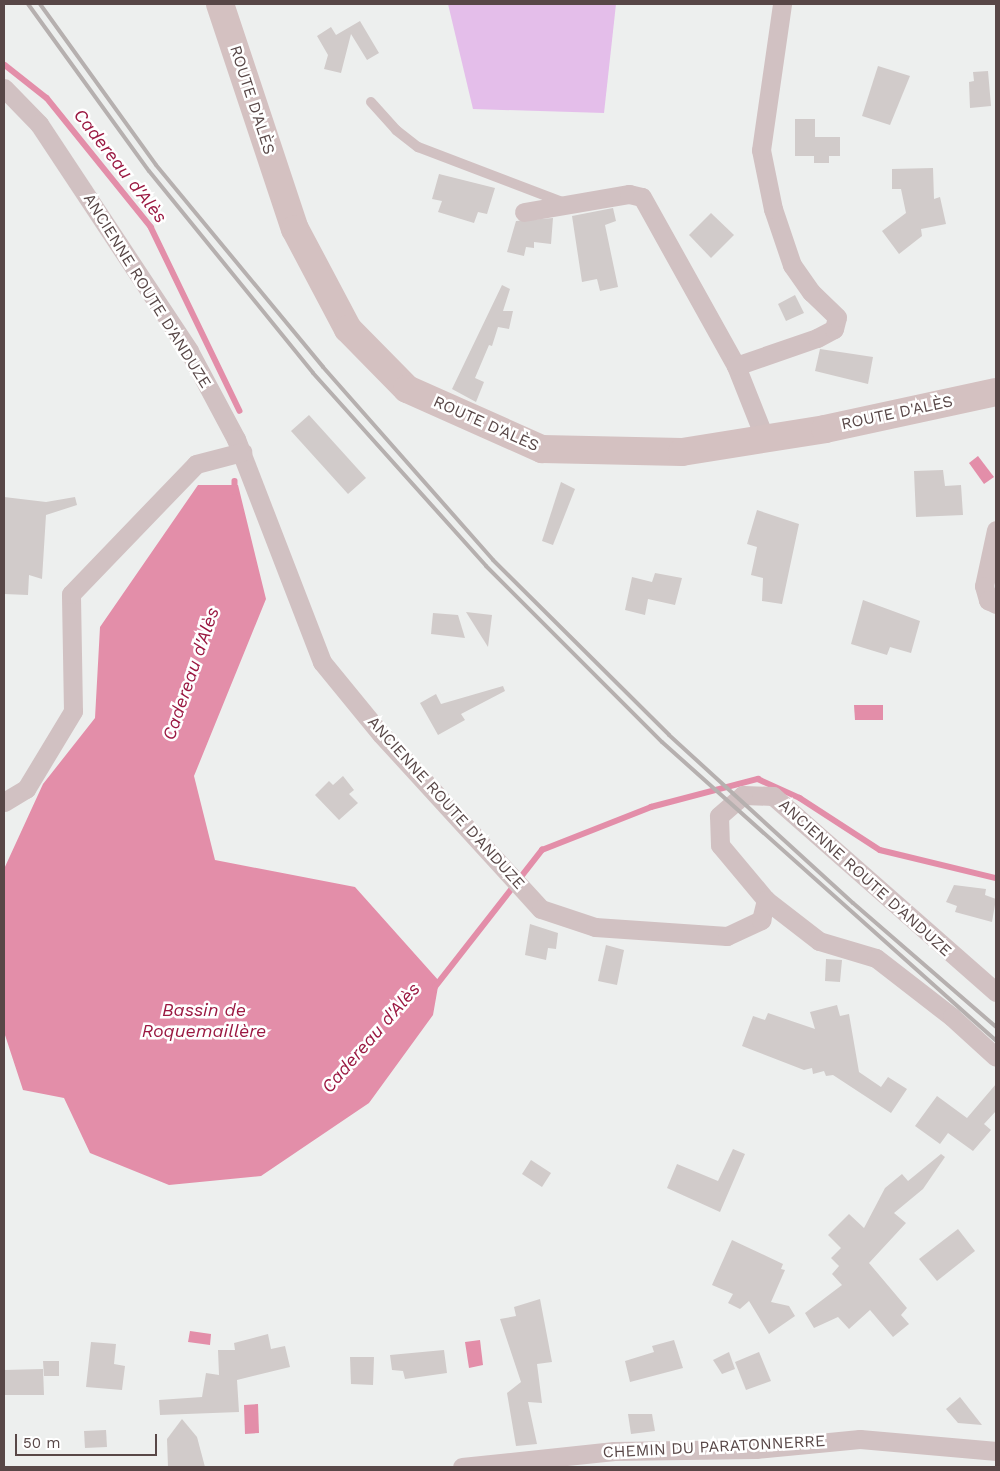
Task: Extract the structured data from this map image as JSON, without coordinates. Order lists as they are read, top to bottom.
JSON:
{
  "streets": {
    "main road": ["ROUTE D'ALÈS"],
    "street": ["ANCIENNE ROUTE D'ANDUZE", "CHEMIN DU PARATONNERRE"]
  },
  "water": ["Cadereau d'Alès", "Bassin de Roquemaillère"],
  "scale_bar": "50 m"
}
